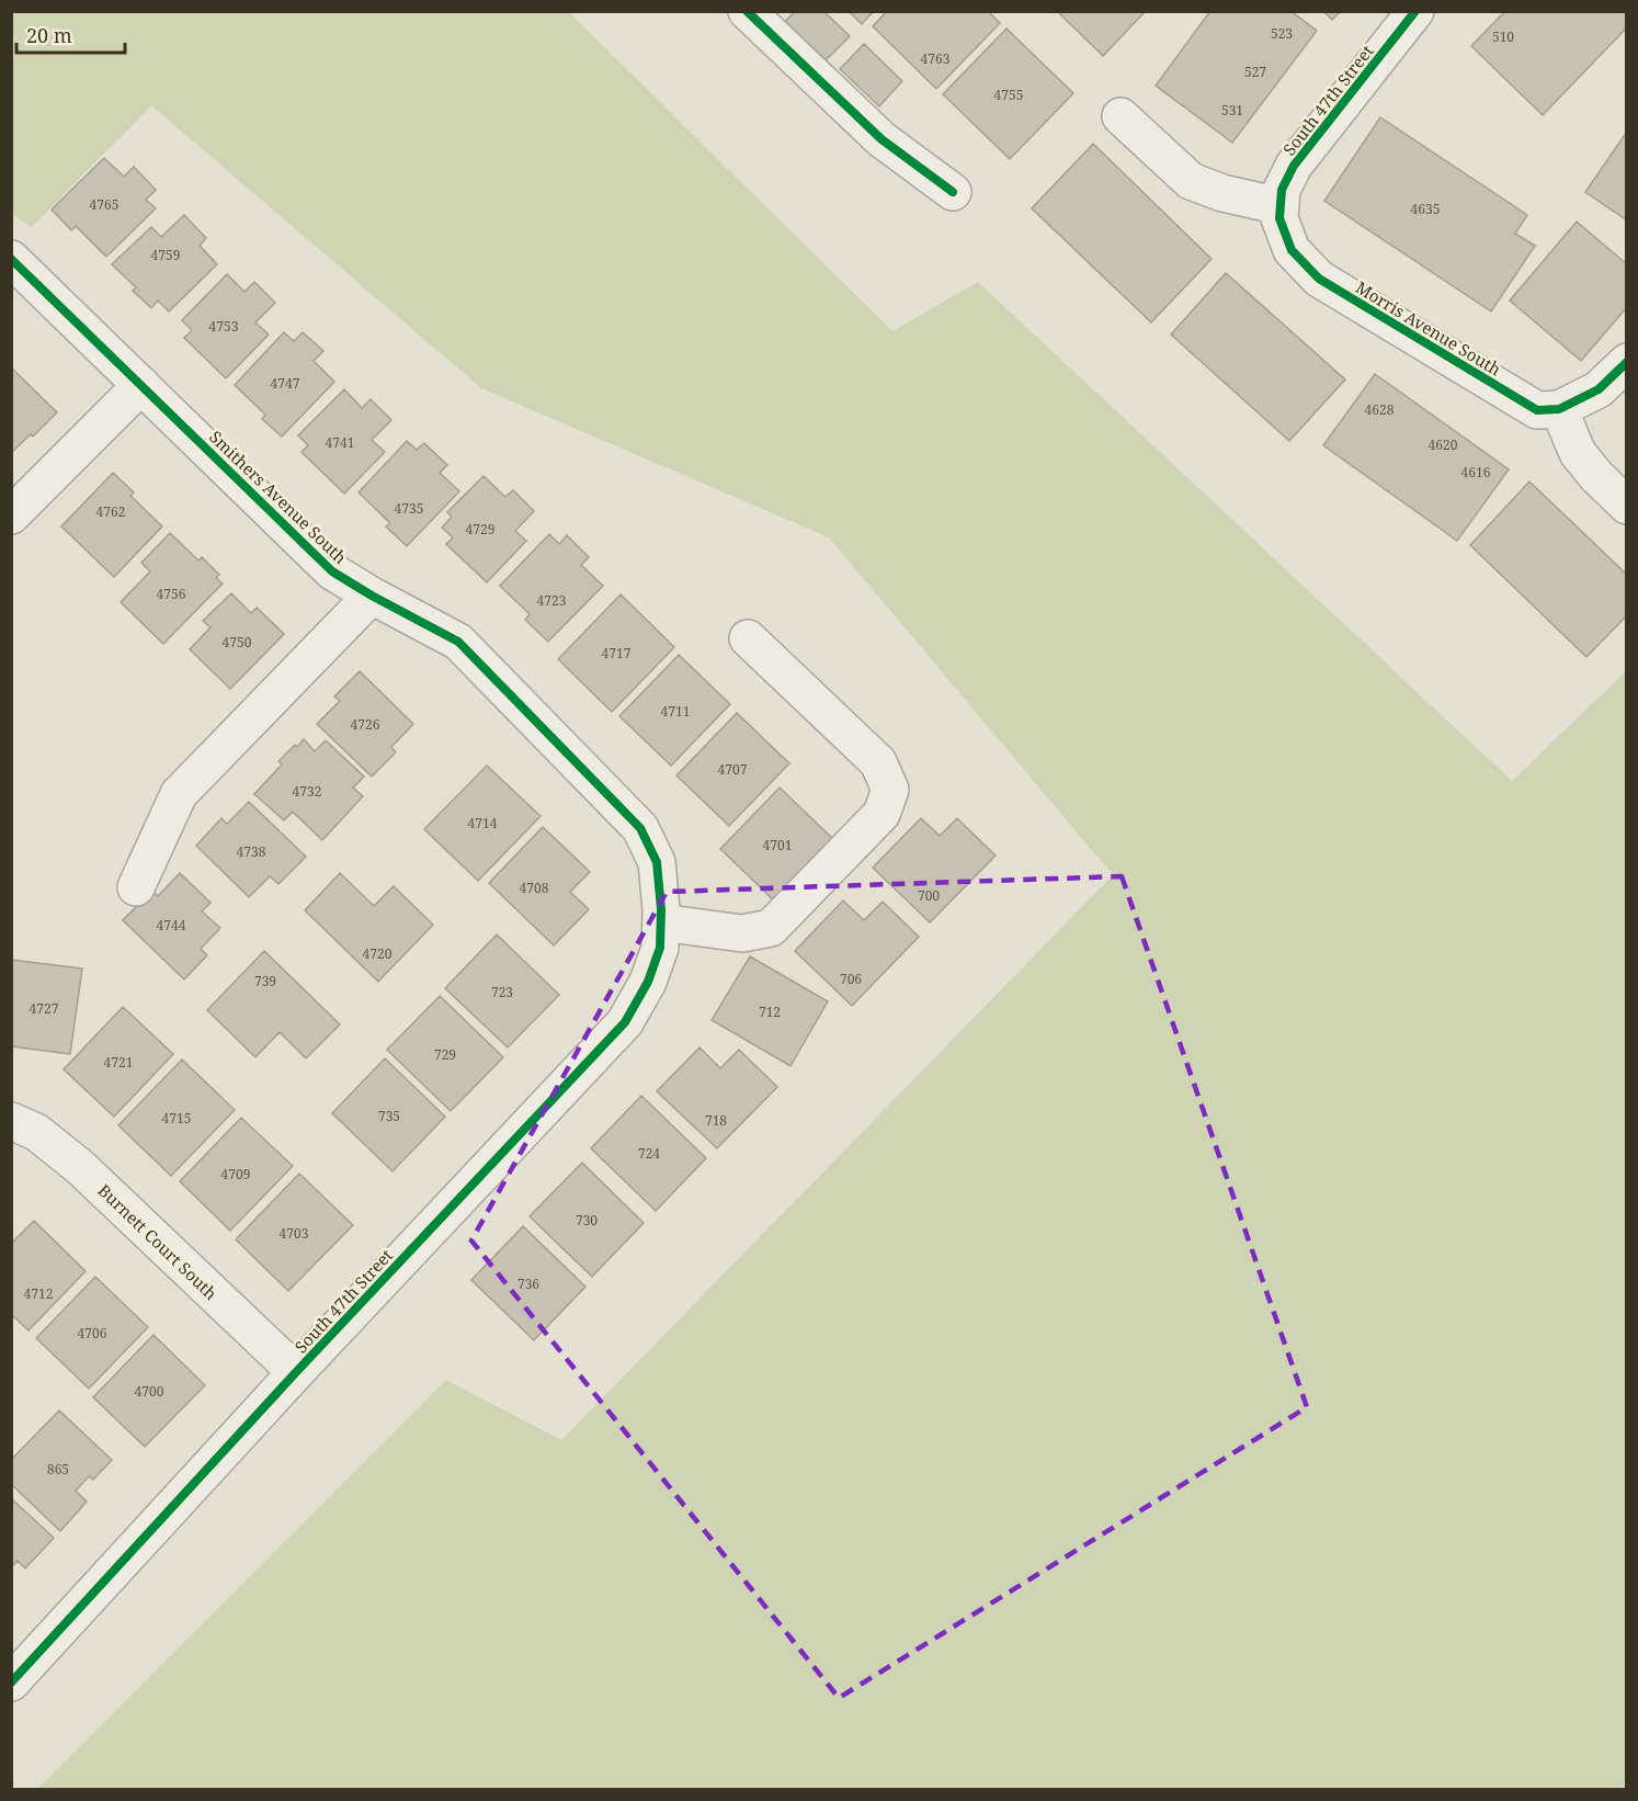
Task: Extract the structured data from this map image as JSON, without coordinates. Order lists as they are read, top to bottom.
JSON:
{
  "streets": {
    "street": [
      "South 47th Street",
      "Morris Avenue South",
      "Smithers Avenue South",
      "Burnett Court South"
    ]
  },
  "crossings": [
    ["South 47th Street", "Morris Avenue South"],
    ["South 47th Street", "Smithers Avenue South"],
    ["South 47th Street", "Burnett Court South"]
  ],
  "house_numbers": [
    "523",
    "510",
    "4763",
    "527",
    "4755",
    "531",
    "4765",
    "4635",
    "4759",
    "4753",
    "4747",
    "4628",
    "4741",
    "4620",
    "4616",
    "4735",
    "4762",
    "4729",
    "4756",
    "4723",
    "4750",
    "4717",
    "4711",
    "4726",
    "4707",
    "4732",
    "4714",
    "4701",
    "4738",
    "4708",
    "700",
    "4744",
    "4720",
    "706",
    "739",
    "723",
    "4727",
    "712",
    "729",
    "4721",
    "735",
    "4715",
    "718",
    "724",
    "4709",
    "730",
    "4703",
    "736",
    "4712",
    "4706",
    "4700",
    "865"
  ],
  "scale_bar": "20 m"
}
